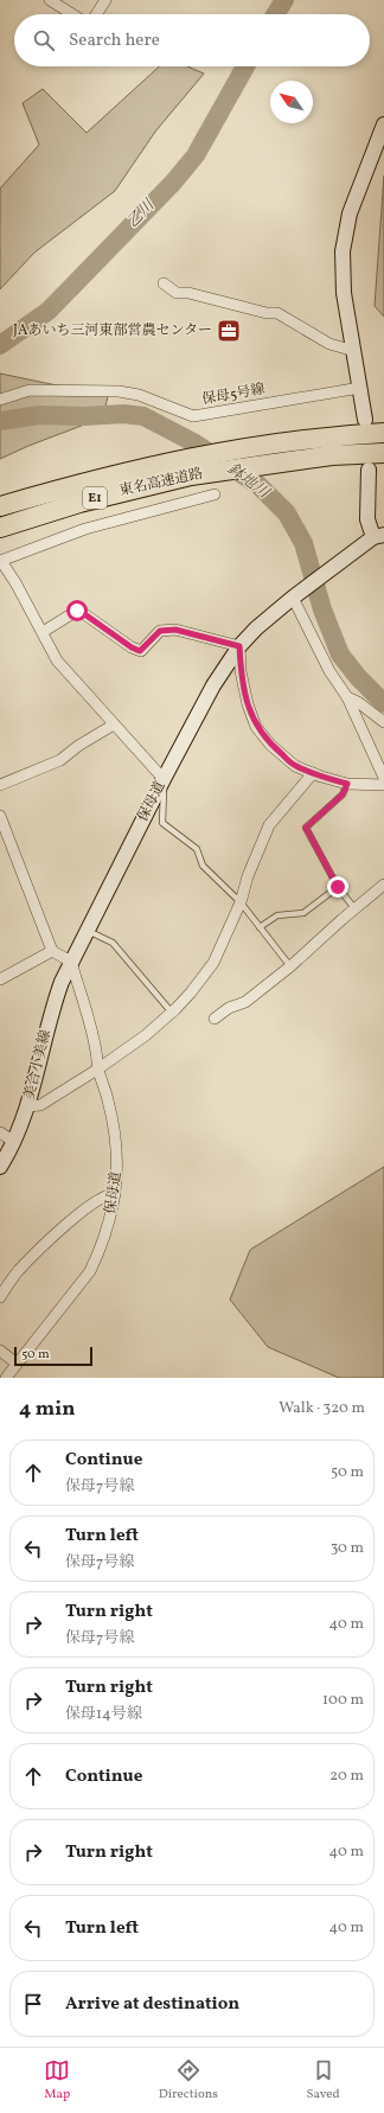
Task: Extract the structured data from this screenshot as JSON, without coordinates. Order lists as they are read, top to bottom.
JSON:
{
  "streets": {
    "highway": ["東名高速道路", "E1"],
    "street": ["保母5号線", "保母道", "美合小美線"]
  },
  "crossings": [
    ["保母道", "美合小美線"]
  ],
  "water": ["乙川", "鉢地川"],
  "places": {
    "office": ["JAあいち三河東部営農センター"]
  },
  "scale_bar": "50 m",
  "north": "top left",
  "page": {
    "search": "Search here",
    "scale": "50 m",
    "heading": ["4 min", "Walk · 320 m"],
    "list": [
      ["Continue", "保母7号線", "50 m"],
      ["Turn left", "保母7号線", "30 m"],
      ["Turn right", "保母7号線", "40 m"],
      ["Turn right", "保母14号線", "100 m"],
      ["Continue", "20 m"],
      ["Turn right", "40 m"],
      ["Turn left", "40 m"],
      "Arrive at destination"
    ],
    "nav": ["Map", "Directions", "Saved"]
  }
}
